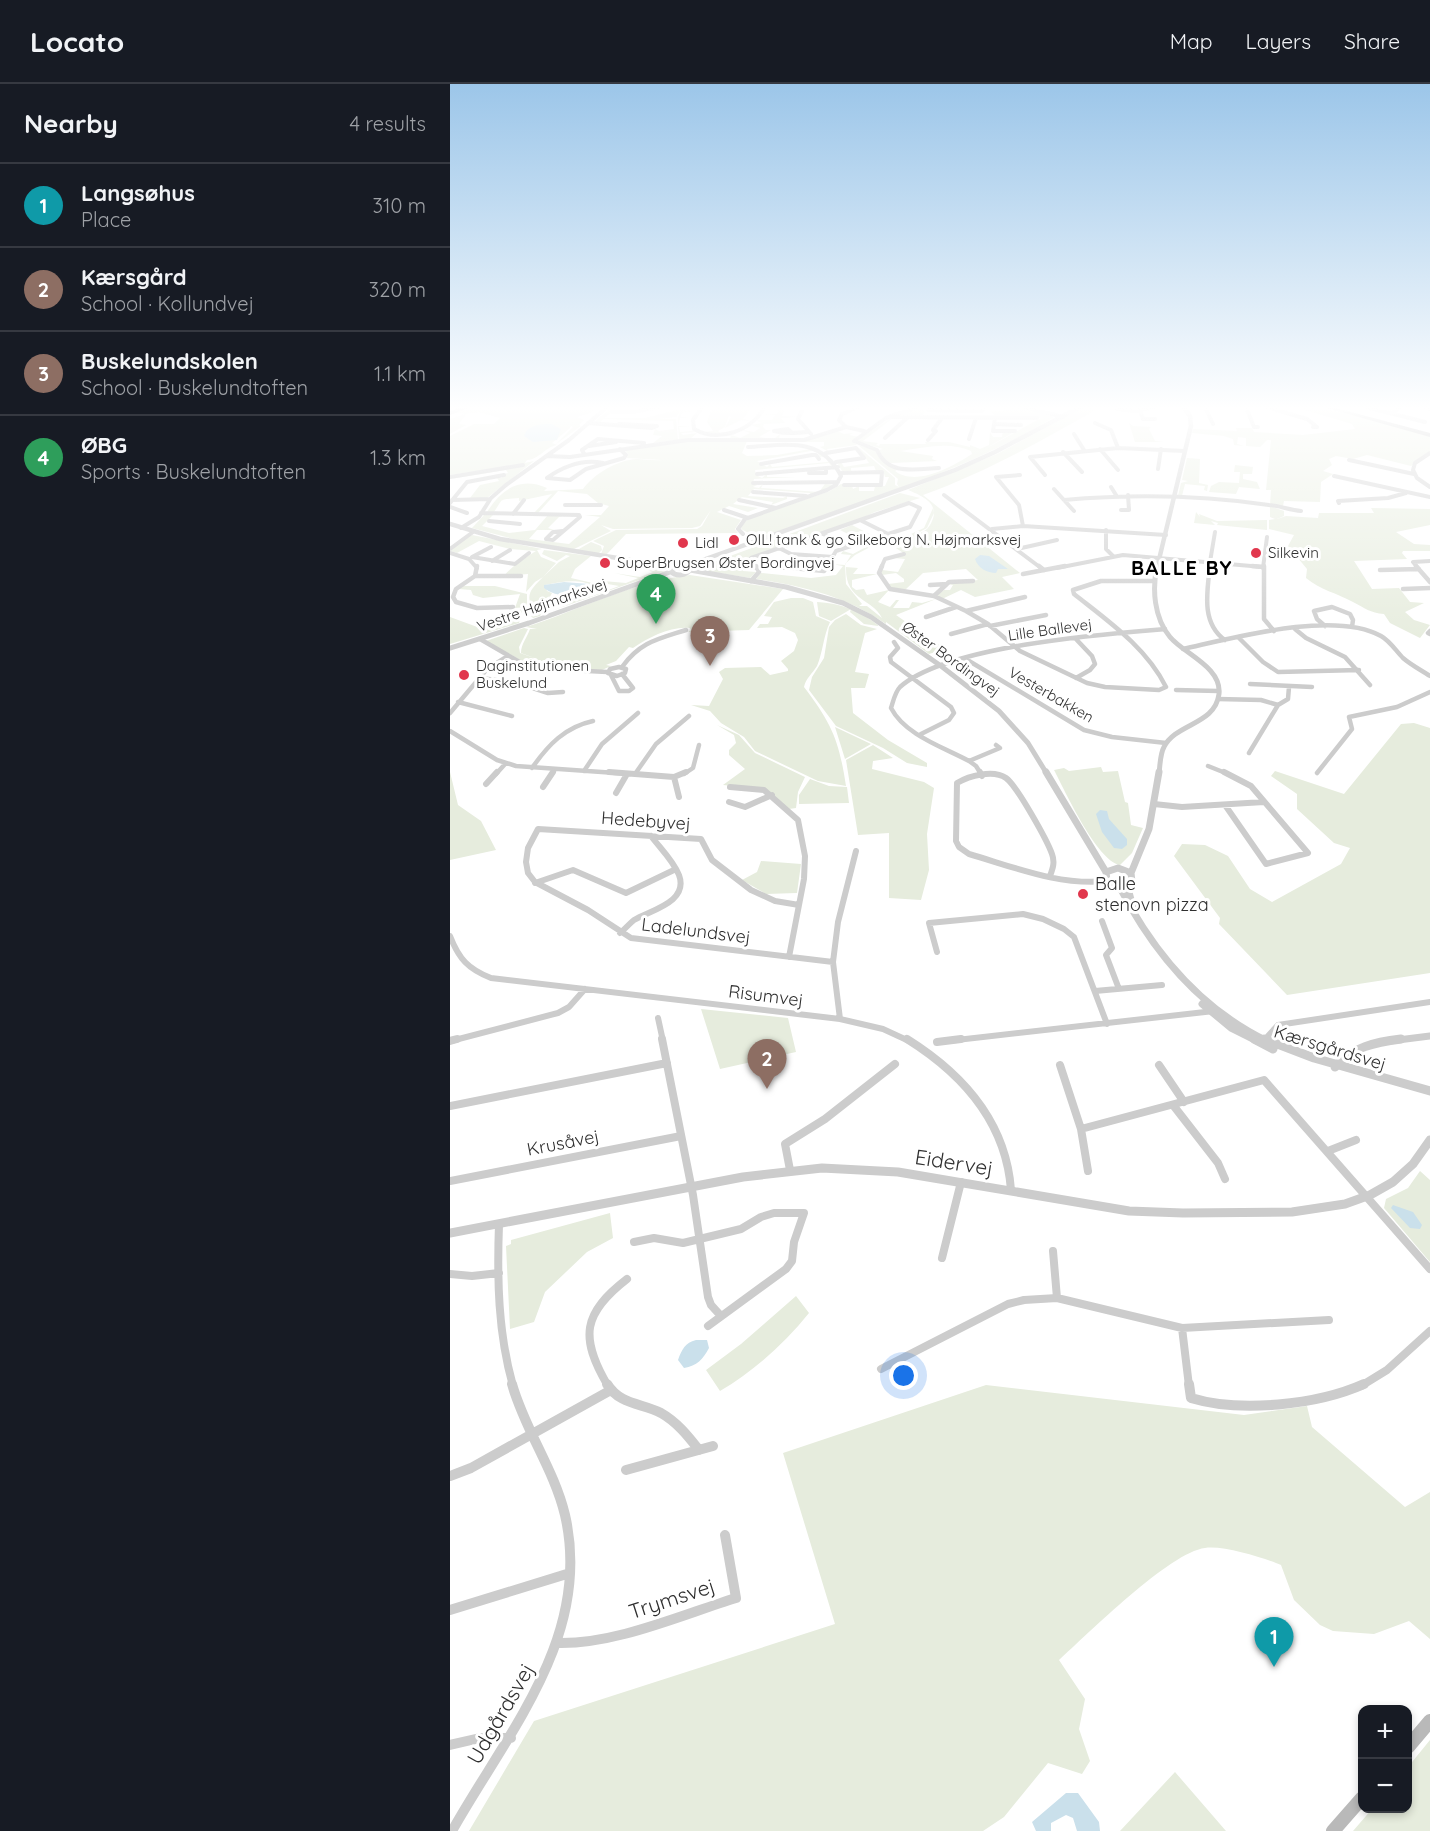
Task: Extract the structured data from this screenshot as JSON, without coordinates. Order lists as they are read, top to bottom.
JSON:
{
  "streets": {
    "street": [
      "Vestre Højmarksvej",
      "Lille Ballevej",
      "Øster Bordingvej",
      "Vesterbakken",
      "Hedebyvej",
      "Ladelundsvej",
      "Risumvej",
      "Kærsgårdsvej",
      "Krusåvej",
      "Eidervej",
      "Trymsvej",
      "Udgårdsvej"
    ]
  },
  "crossings": [
    ["Lille Ballevej", "Øster Bordingvej"],
    ["Lille Ballevej", "Vesterbakken"],
    ["Hedebyvej", "Ladelundsvej"],
    ["Risumvej", "Eidervej"],
    ["Eidervej", "Udgårdsvej"],
    ["Trymsvej", "Udgårdsvej"]
  ],
  "districts": ["BALLE BY"],
  "places": [
    "OIL! tank & go Silkeborg N. Højmarksvej",
    "Lidl",
    "Silkevin",
    "SuperBrugsen Øster Bordingvej",
    "Daginstitutionen Buskelund",
    "Balle stenovn pizza"
  ],
  "page": {
    "header": "Locato",
    "nav": ["Map", "Layers", "Share"],
    "heading": ["Nearby", "4 results"],
    "list": [
      {
        "mark": "1",
        "name": "Langsøhus",
        "note": "Place",
        "value": "310 m"
      },
      {
        "mark": "2",
        "name": "Kærsgård",
        "note": "School · Kollundvej",
        "value": "320 m"
      },
      {
        "mark": "3",
        "name": "Buskelundskolen",
        "note": "School · Buskelundtoften",
        "value": "1.1 km"
      },
      {
        "mark": "4",
        "name": "ØBG",
        "note": "Sports · Buskelundtoften",
        "value": "1.3 km"
      }
    ],
    "pins": [
      "4",
      "3",
      "2",
      "1"
    ],
    "map_buttons": ["+", "−"]
  }
}
